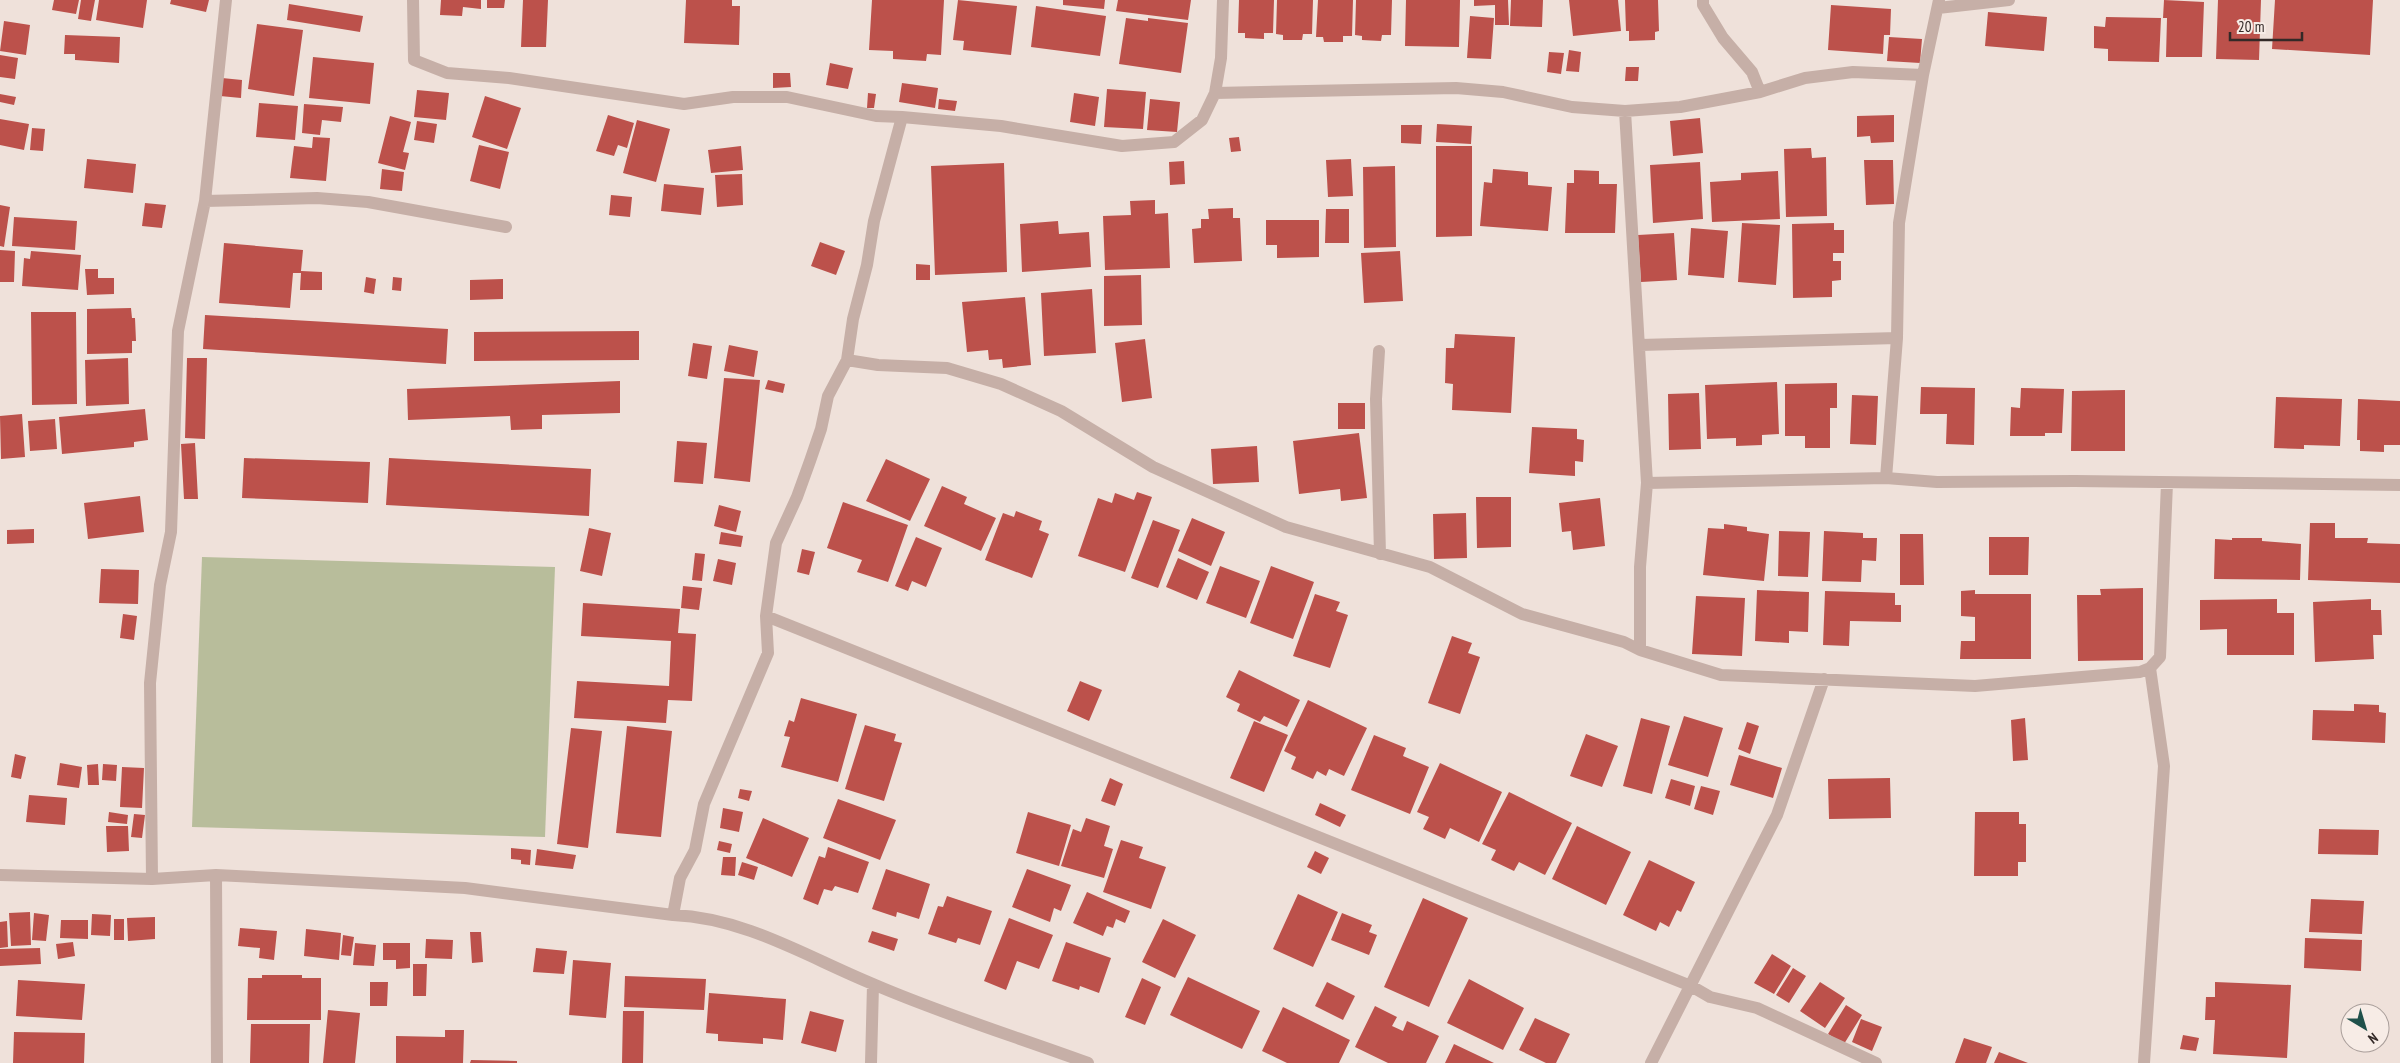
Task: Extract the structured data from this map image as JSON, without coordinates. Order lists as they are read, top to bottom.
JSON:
{
  "scale_bar": "20 m",
  "north": "bottom right"
}
